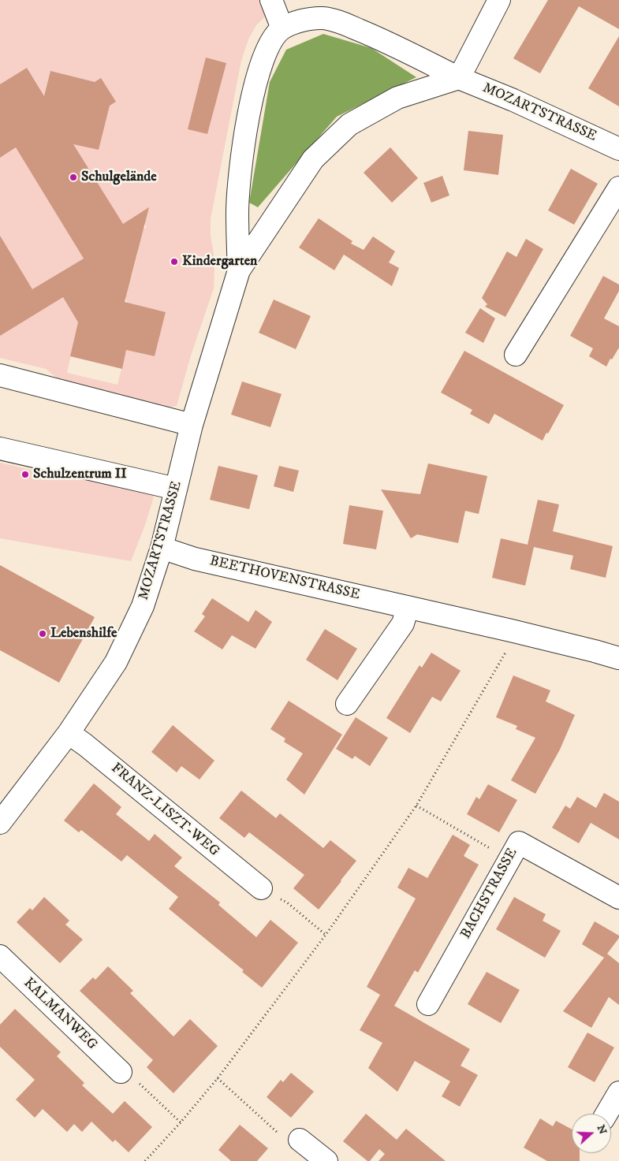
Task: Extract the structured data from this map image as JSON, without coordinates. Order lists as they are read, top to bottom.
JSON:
{
  "streets": {
    "street": [
      "MOZARTSTRASSE",
      "BEETHOVENSTRASSE",
      "FRANZ-LISZT-WEG",
      "BACHSTRASSE",
      "KALMANWEG"
    ]
  },
  "crossings": [
    ["MOZARTSTRASSE", "BEETHOVENSTRASSE"],
    ["MOZARTSTRASSE", "FRANZ-LISZT-WEG"]
  ],
  "places": [
    "Schulgelände",
    "Kindergarten",
    "Schulzentrum II",
    "Lebenshilfe"
  ],
  "north": "right"
}
